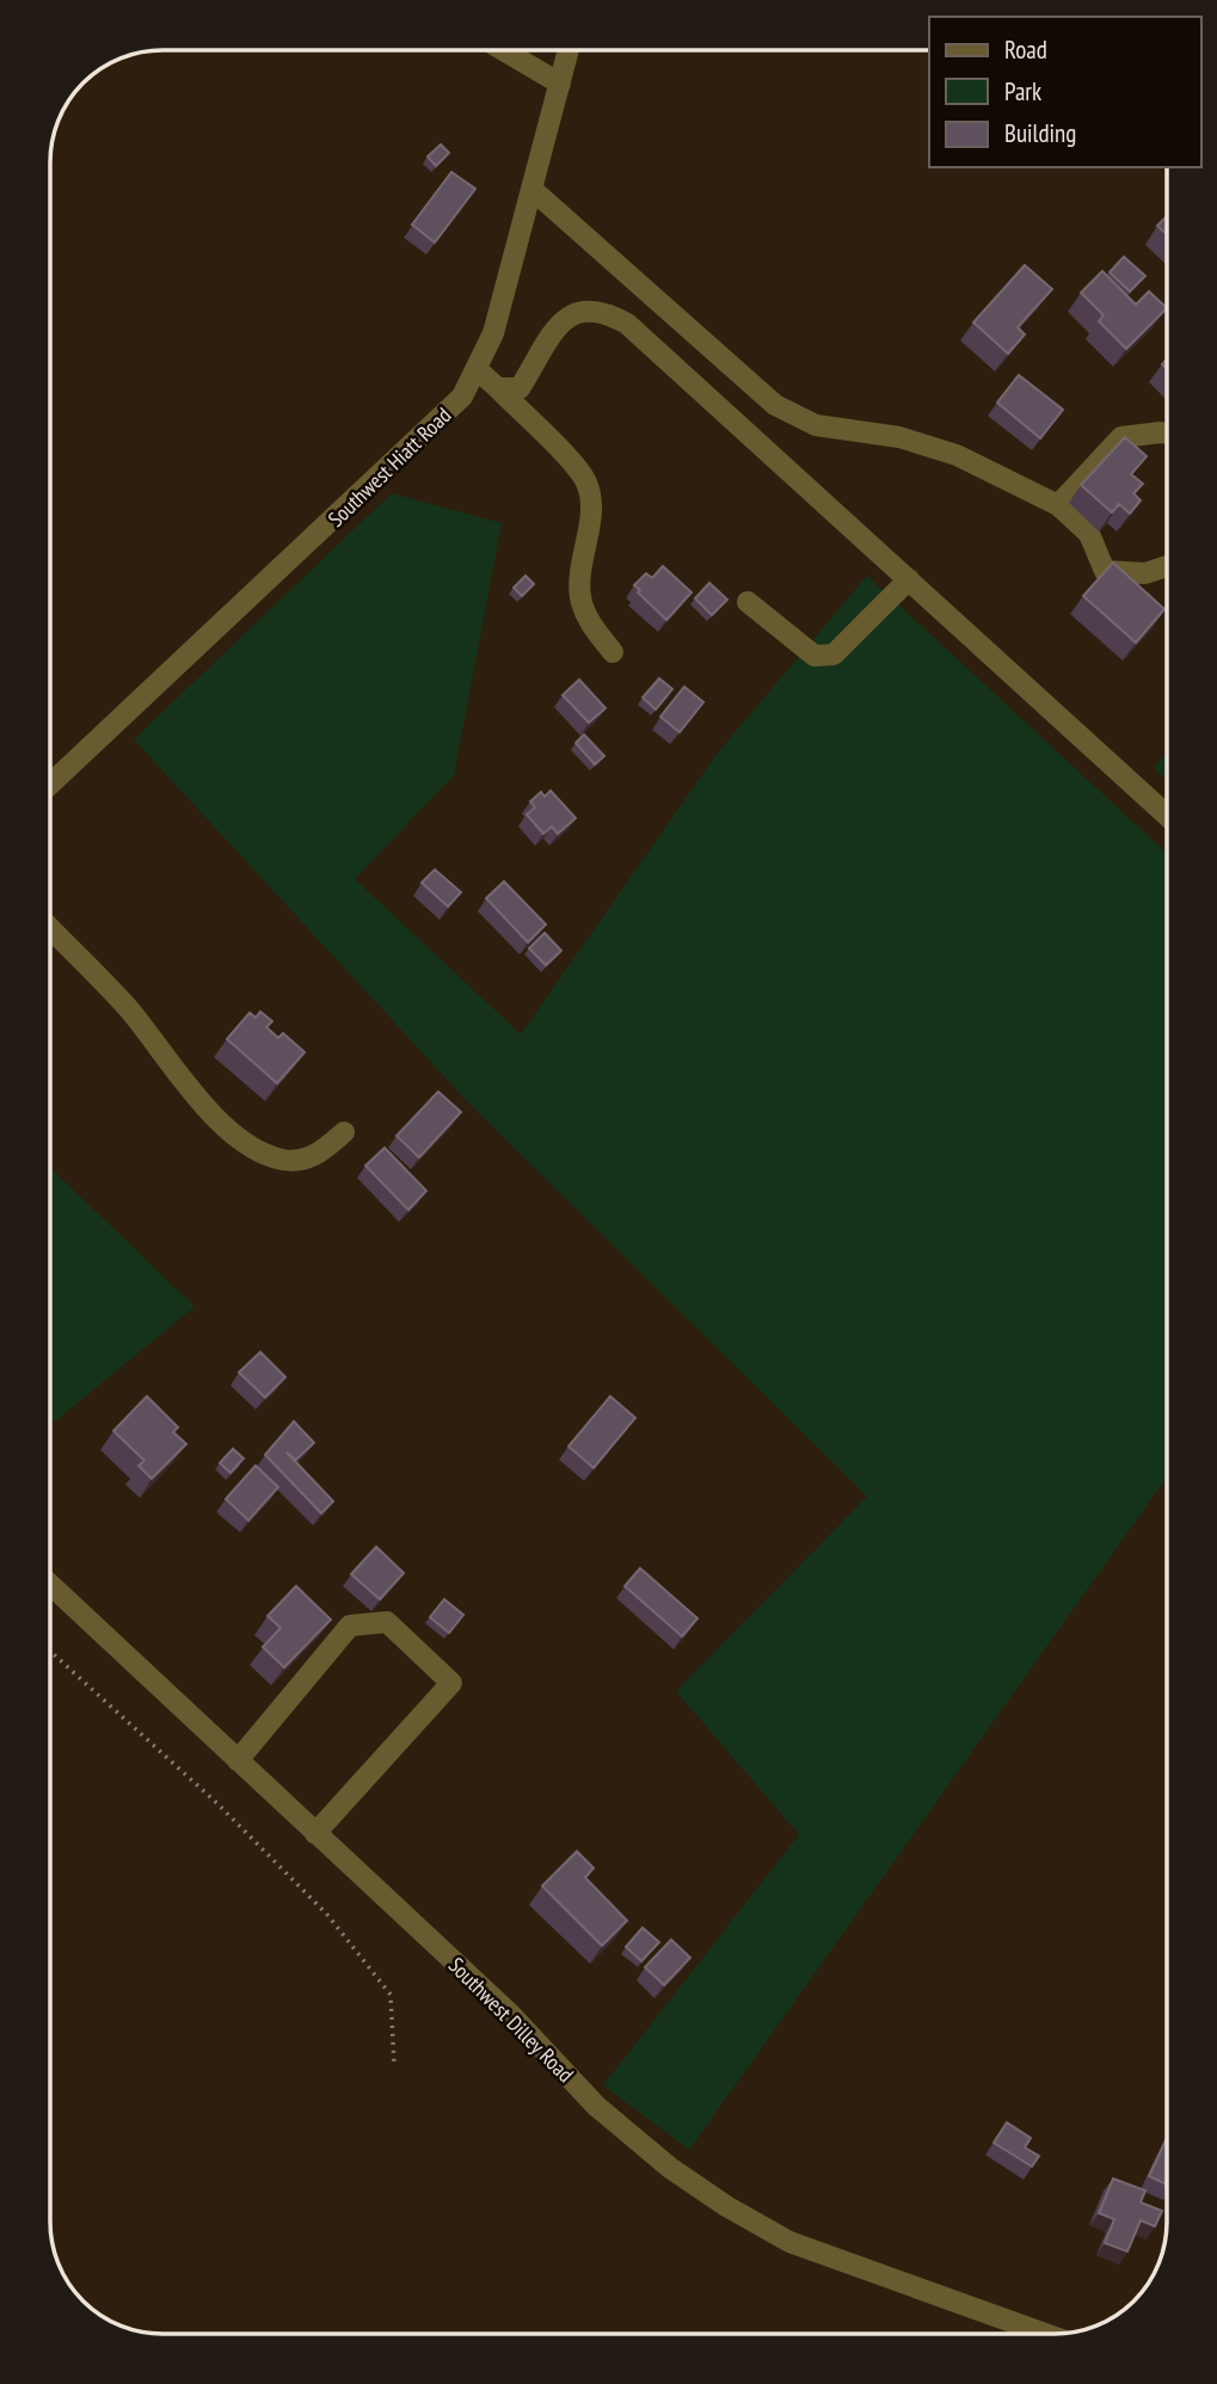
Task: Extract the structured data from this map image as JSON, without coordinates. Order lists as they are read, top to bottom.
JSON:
{
  "streets": {
    "street": ["Southwest Hiatt Road", "Southwest Dilley Road"]
  },
  "legend": ["Road", "Park", "Building"]
}
